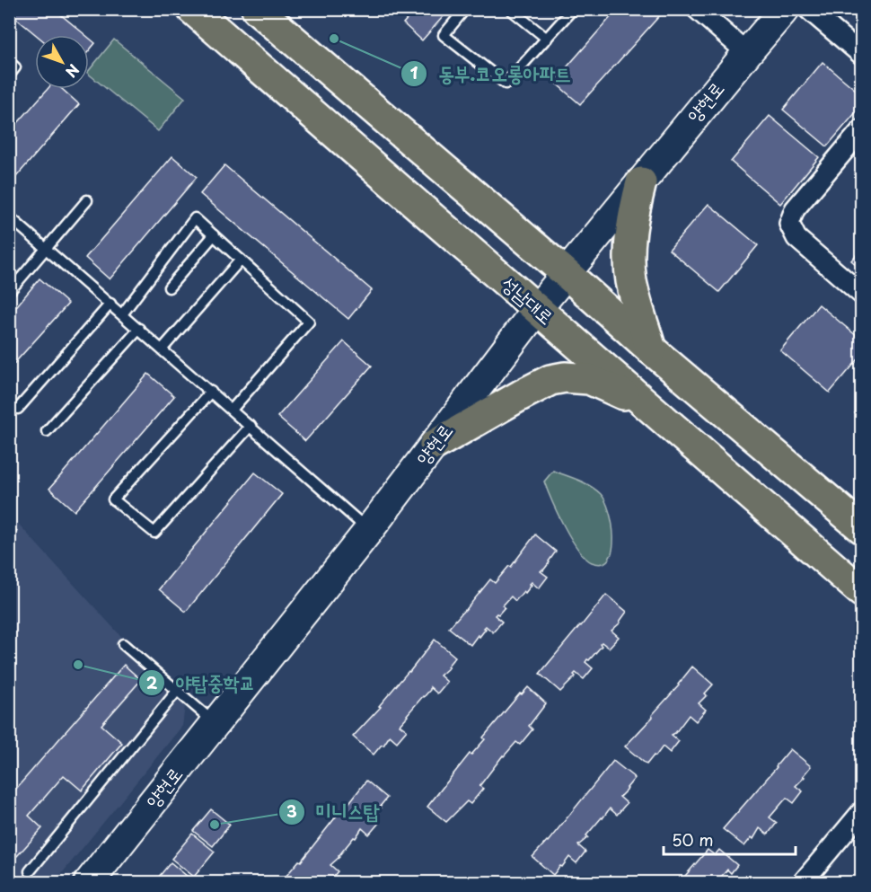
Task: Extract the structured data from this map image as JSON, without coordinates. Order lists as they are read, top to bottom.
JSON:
{
  "streets": {
    "main road": ["양현로", "성남대로"]
  },
  "crossings": [
    ["양현로", "성남대로"]
  ],
  "places": ["동부.코오롱아파트", "야탑중학교", "미니스탑"],
  "scale_bar": "50 m",
  "north": "bottom right"
}
